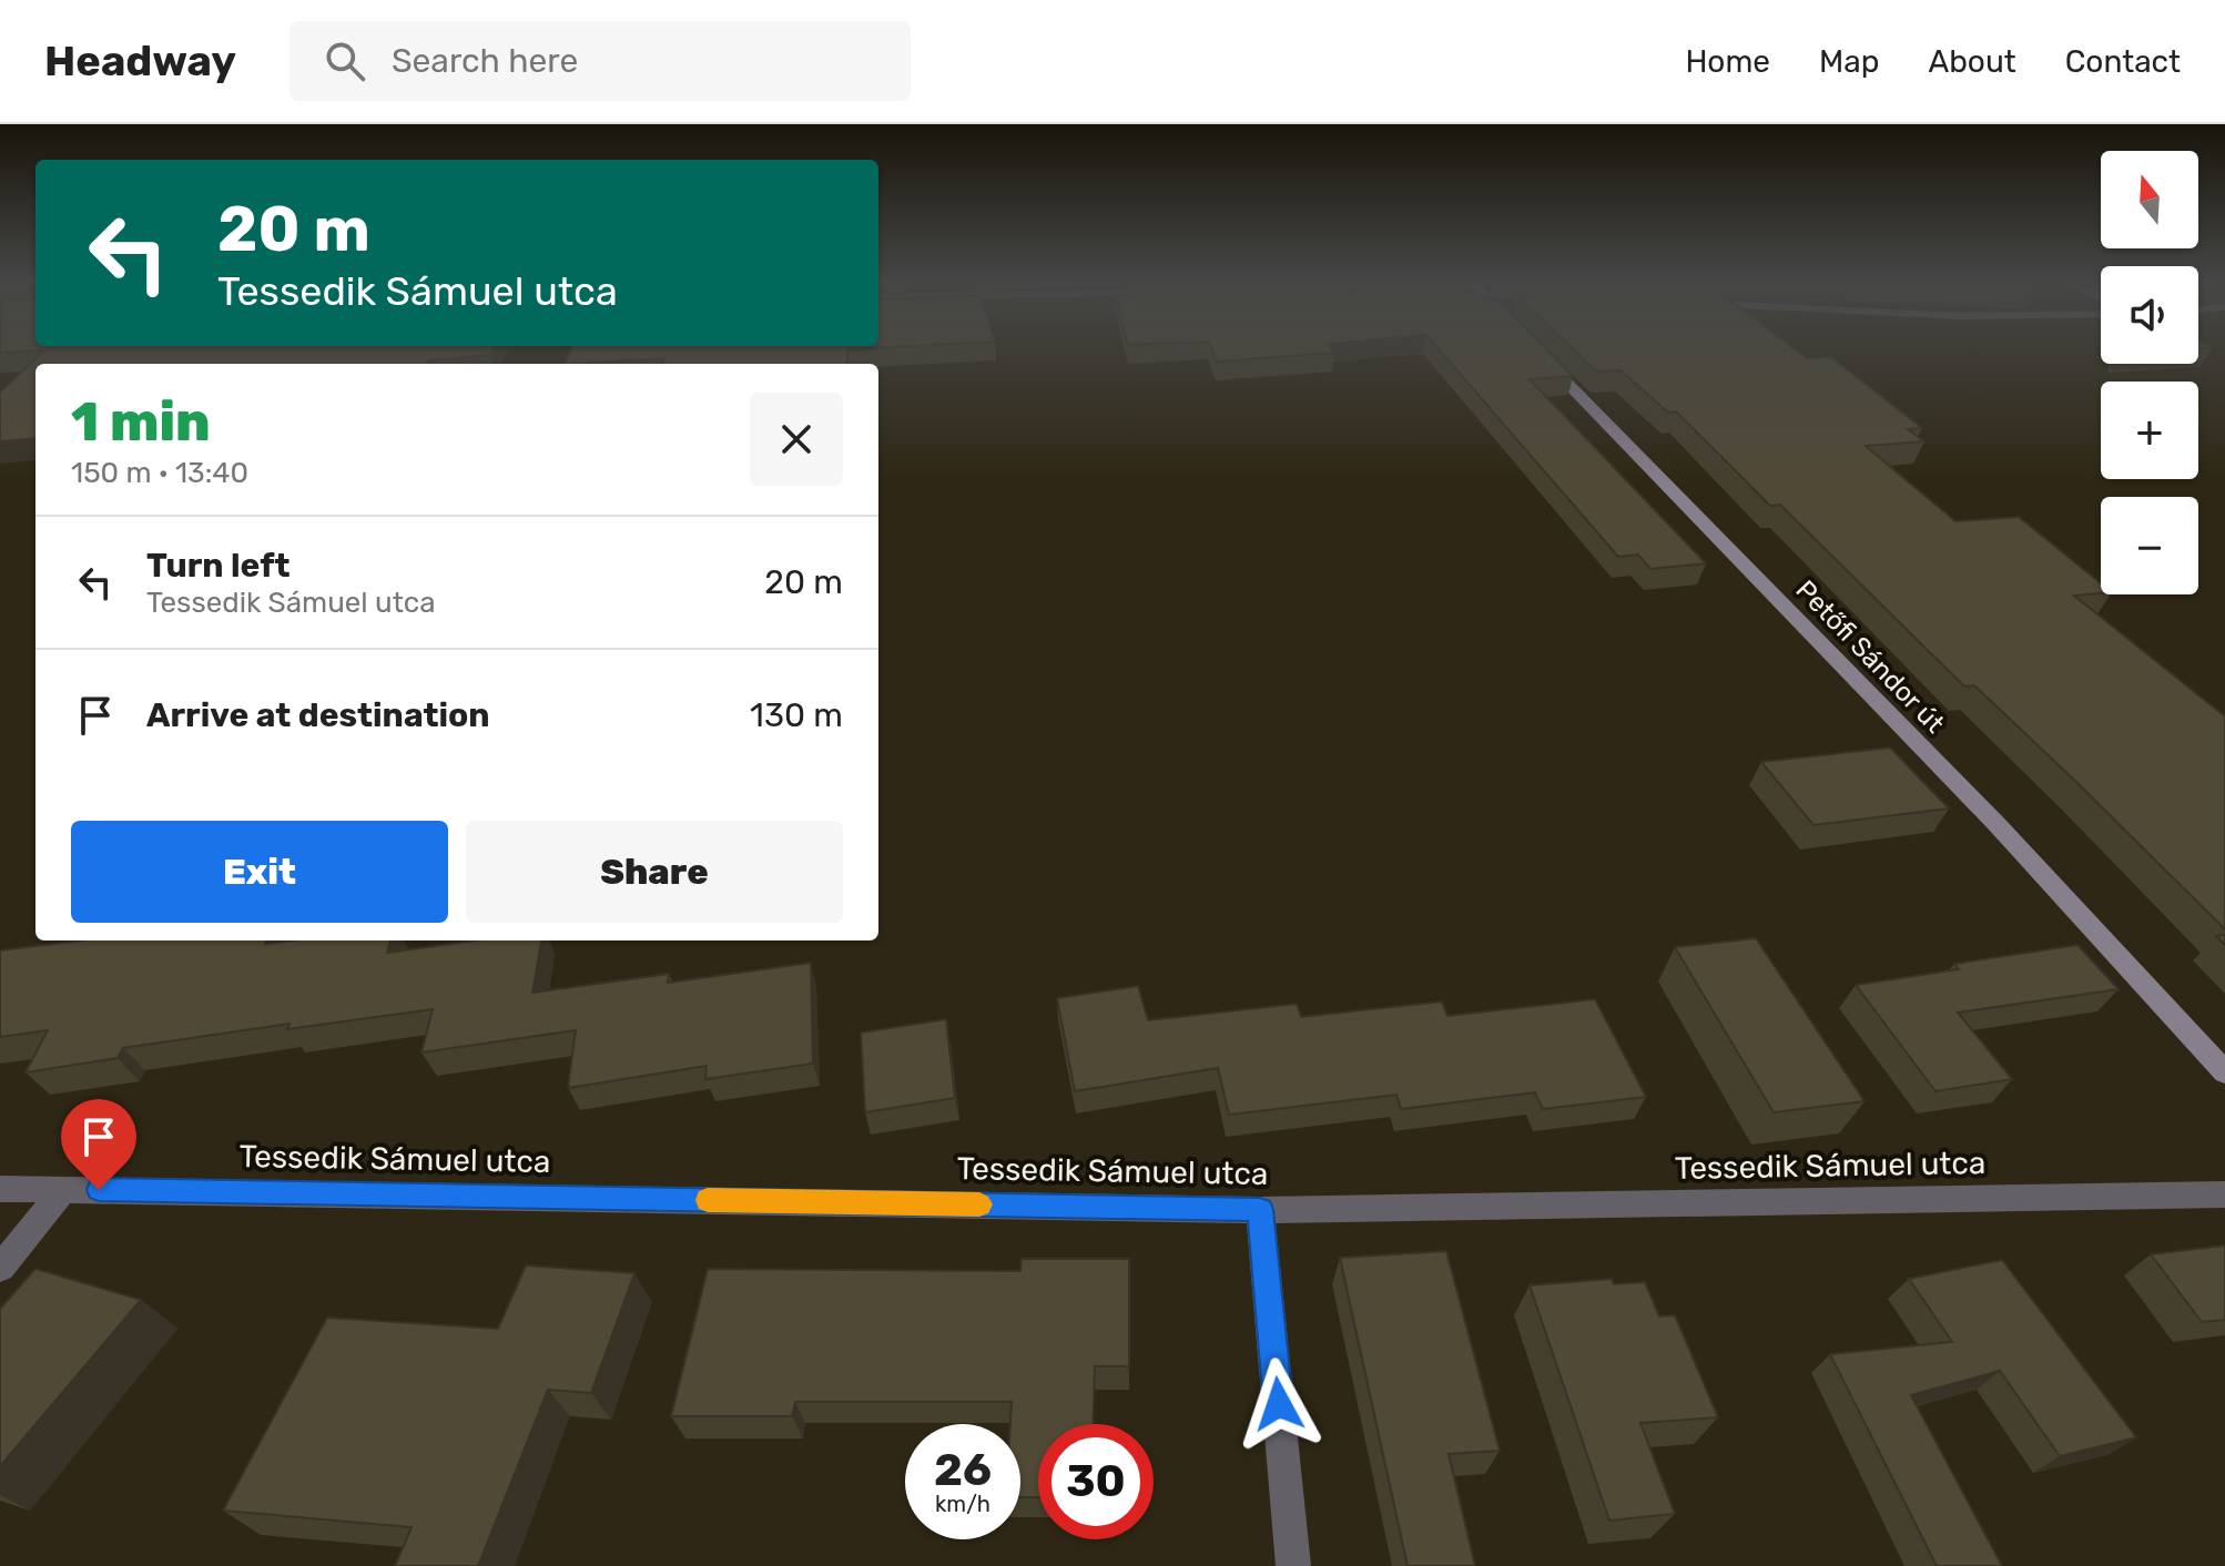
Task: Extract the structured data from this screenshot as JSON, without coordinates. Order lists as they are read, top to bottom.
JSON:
{
  "streets": {
    "main road": ["Petőfi Sándor út"],
    "street": ["Tessedik Sámuel utca"]
  },
  "north": "top",
  "page": {
    "header": "Headway",
    "search": "Search here",
    "nav": [
      "Home",
      "Map",
      "About",
      "Contact"
    ],
    "map_buttons": ["+", "−"],
    "turn": ["20 m", "Tessedik Sámuel utca"],
    "heading": ["1 min", "150 m · 13:40"],
    "list": [
      {
        "name": "Turn left",
        "note": "Tessedik Sámuel utca",
        "value": "20 m"
      },
      {
        "name": "Arrive at destination",
        "value": "130 m"
      }
    ],
    "buttons": ["Exit", "Share"],
    "speed": "26 km/h",
    "limit": "30"
  }
}
